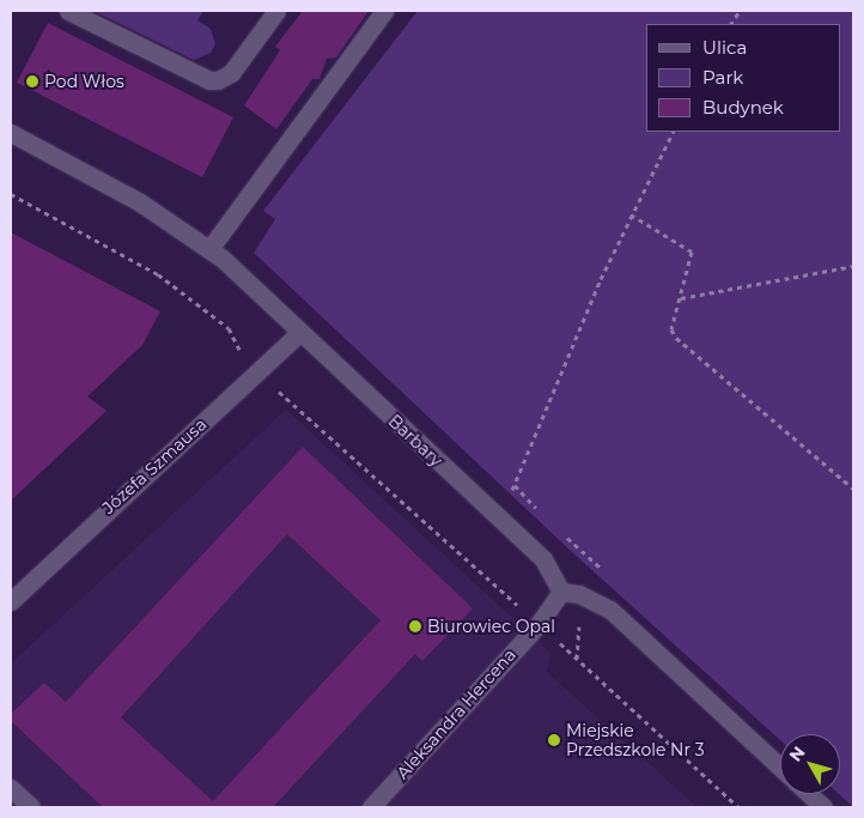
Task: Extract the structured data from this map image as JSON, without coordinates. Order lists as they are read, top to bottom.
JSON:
{
  "streets": {
    "street": ["Barbary", "Józefa Szmausa", "Aleksandra Hercena"]
  },
  "crossings": [
    ["Barbary", "Józefa Szmausa"],
    ["Barbary", "Aleksandra Hercena"]
  ],
  "places": ["Pod Włos", "Biurowiec Opal", "Miejskie Przedszkole Nr 3"],
  "legend": ["Ulica", "Park", "Budynek"],
  "north": "top left"
}
